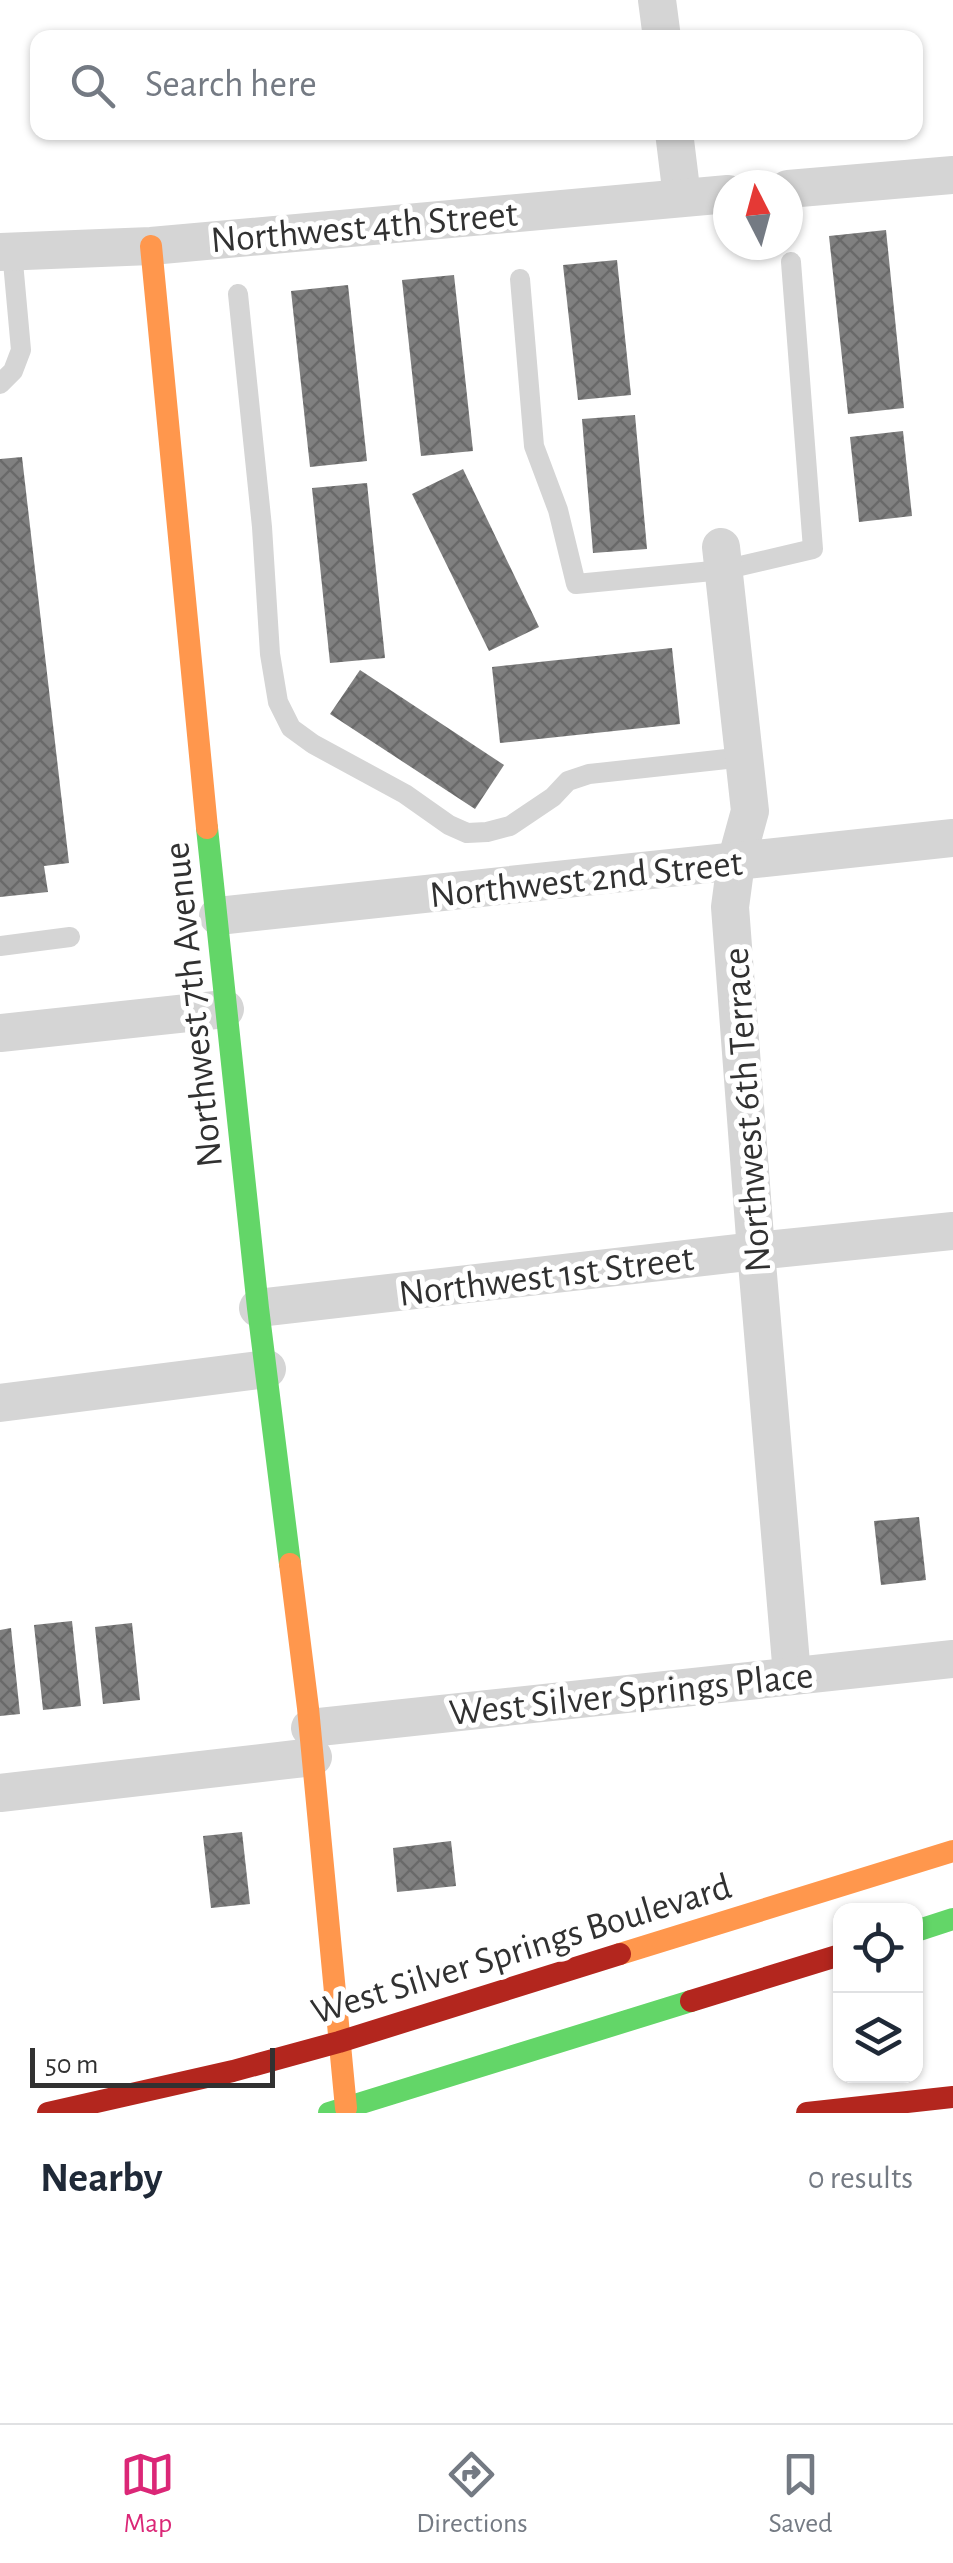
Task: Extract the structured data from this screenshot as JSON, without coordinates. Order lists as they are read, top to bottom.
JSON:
{
  "streets": {
    "street": [
      "Northwest 4th Street",
      "Northwest 2nd Street",
      "Northwest 7th Avenue",
      "Northwest 6th Terrace",
      "Northwest 1st Street",
      "West Silver Springs Place",
      "West Silver Springs Boulevard"
    ]
  },
  "crossings": [
    ["Northwest 4th Street", "Northwest 7th Avenue"],
    ["Northwest 2nd Street", "Northwest 7th Avenue"],
    ["Northwest 2nd Street", "Northwest 6th Terrace"],
    ["Northwest 7th Avenue", "Northwest 1st Street"],
    ["Northwest 7th Avenue", "West Silver Springs Place"],
    ["Northwest 7th Avenue", "West Silver Springs Boulevard"],
    ["Northwest 6th Terrace", "Northwest 1st Street"],
    ["Northwest 6th Terrace", "West Silver Springs Place"]
  ],
  "scale_bar": "50 m",
  "north": "top",
  "page": {
    "search": "Search here",
    "scale": "50 m",
    "heading": ["Nearby", "0 results"],
    "nav": ["Map", "Directions", "Saved"]
  }
}
